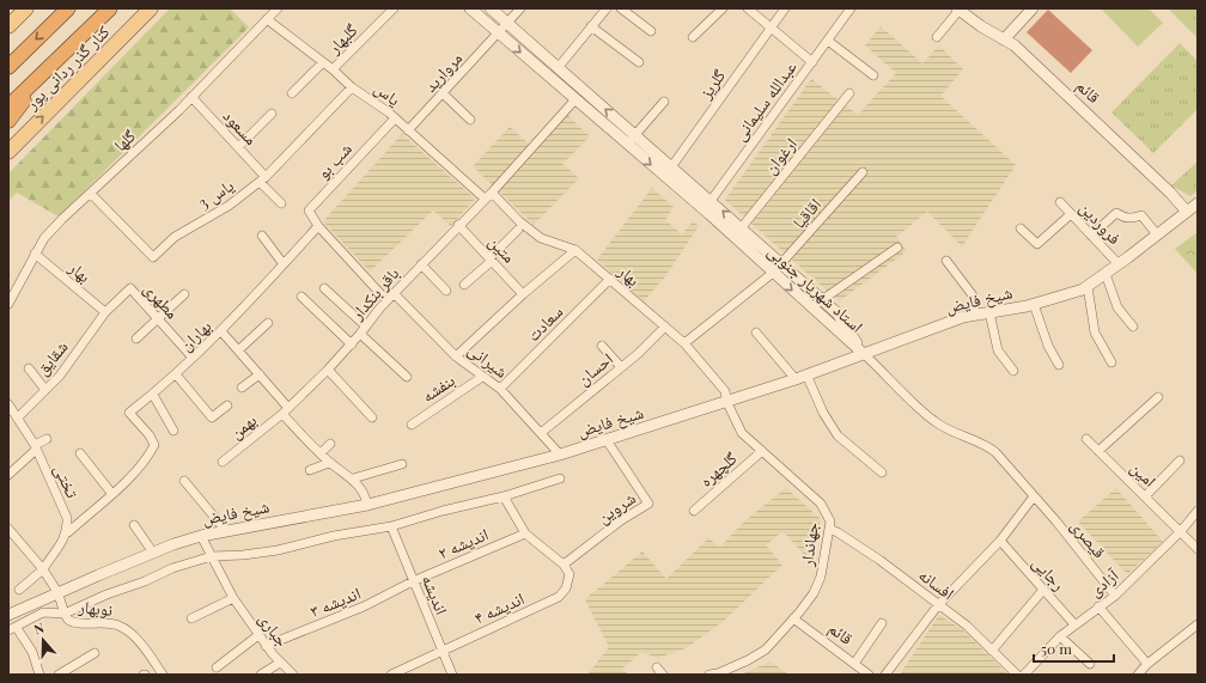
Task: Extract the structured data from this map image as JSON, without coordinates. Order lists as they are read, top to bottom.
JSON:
{
  "streets": {
    "main road": ["کنار گذر ردانی پور"],
    "street": [
      "گلبهار",
      "مروارید",
      "گلریز",
      "قائم",
      "یاس",
      "عبدالله سلیمانی",
      "مسعود",
      "گلها",
      "ارغوان",
      "شب بو",
      "یاس 3",
      "اقاقیا",
      "فروردین",
      "متین",
      "بهار",
      "استاد شهریار جنوبی",
      "باقر بنکدار",
      "شیخ فایض",
      "مطهری",
      "سعادت",
      "بهاران",
      "شقایق",
      "شیرانی",
      "احسان",
      "بنفشه",
      "بهمن",
      "گلچهره",
      "امین",
      "تختی",
      "شروین",
      "قیصری",
      "اندیشه ۲",
      "جهاندار",
      "رجایی",
      "آزادی",
      "افسانه",
      "اندیشه",
      "اندیشه ۳",
      "نوبهار",
      "اندیشه ۴",
      "جباری"
    ]
  },
  "crossings": [
    ["گلبهار", "یاس"],
    ["مروارید", "یاس"],
    ["مروارید", "استاد شهریار جنوبی"],
    ["گلریز", "استاد شهریار جنوبی"],
    ["قائم", "شیخ فایض"],
    ["قائم", "جهاندار"],
    ["یاس", "گلها"],
    ["یاس", "شب بو"],
    ["یاس", "یاس 3"],
    ["یاس", "بهار"],
    ["یاس", "باقر بنکدار"],
    ["عبدالله سلیمانی", "استاد شهریار جنوبی"],
    ["مسعود", "گلها"],
    ["مسعود", "یاس 3"],
    ["گلها", "یاس 3"],
    ["گلها", "بهار"],
    ["ارغوان", "استاد شهریار جنوبی"],
    ["شب بو", "بهاران"],
    ["اقاقیا", "بهار"],
    ["اقاقیا", "استاد شهریار جنوبی"],
    ["فروردین", "شیخ فایض"],
    ["متین", "باقر بنکدار"],
    ["بهار", "باقر بنکدار"],
    ["بهار", "شیخ فایض"],
    ["بهار", "مطهری"],
    ["بهار", "سعادت"],
    ["بهار", "شقایق"],
    ["بهار", "احسان"],
    ["بهار", "جهاندار"],
    ["استاد شهریار جنوبی", "باقر بنکدار"],
    ["استاد شهریار جنوبی", "شیخ فایض"],
    ["استاد شهریار جنوبی", "قیصری"],
    ["باقر بنکدار", "شیرانی"],
    ["باقر بنکدار", "بهمن"],
    ["شیخ فایض", "شیرانی"],
    ["شیخ فایض", "شروین"],
    ["شیخ فایض", "قیصری"],
    ["شیخ فایض", "جهاندار"],
    ["شیخ فایض", "جباری"],
    ["مطهری", "بهاران"],
    ["مطهری", "شقایق"],
    ["سعادت", "شیرانی"],
    ["بهاران", "تختی"],
    ["شقایق", "تختی"],
    ["شیرانی", "احسان"],
    ["شیرانی", "بنفشه"],
    ["گلچهره", "جهاندار"],
    ["امین", "آزادی"],
    ["شروین", "اندیشه ۴"],
    ["قیصری", "آزادی"],
    ["اندیشه ۲", "اندیشه"],
    ["اندیشه ۲", "اندیشه ۳"],
    ["جهاندار", "افسانه"],
    ["رجایی", "آزادی"],
    ["اندیشه", "اندیشه ۳"],
    ["اندیشه", "اندیشه ۴"],
    ["اندیشه ۳", "جباری"]
  ],
  "one_way": ["کنار گذر ردانی پور"],
  "scale_bar": "50 m",
  "north": "top"
}
